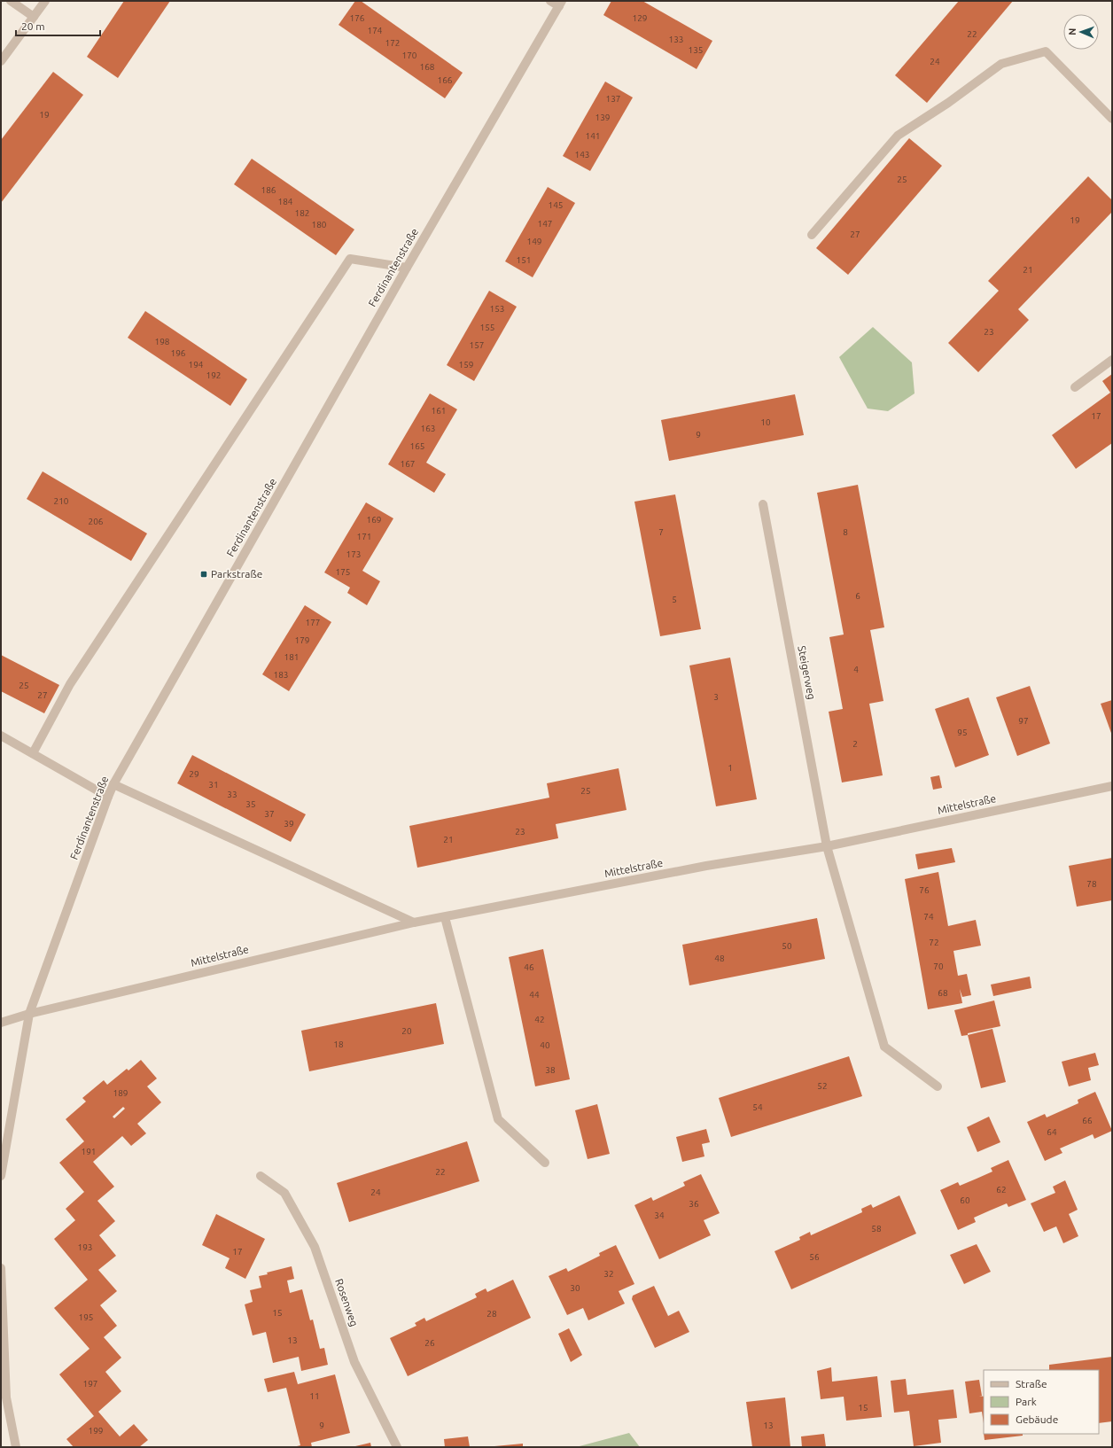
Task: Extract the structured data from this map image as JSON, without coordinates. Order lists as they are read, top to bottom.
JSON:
{
  "streets": {
    "street": [
      "Ferdinantenstraße",
      "Steigerweg",
      "Mittelstraße",
      "Rosenweg"
    ]
  },
  "crossings": [
    ["Ferdinantenstraße", "Mittelstraße"],
    ["Steigerweg", "Mittelstraße"]
  ],
  "places": {
    "transit": ["Parkstraße"]
  },
  "house_numbers": [
    "176",
    "129",
    "174",
    "22",
    "133",
    "172",
    "135",
    "170",
    "24",
    "168",
    "166",
    "137",
    "19",
    "139",
    "141",
    "143",
    "25",
    "186",
    "184",
    "145",
    "182",
    "19",
    "147",
    "180",
    "27",
    "149",
    "151",
    "21",
    "153",
    "155",
    "23",
    "198",
    "157",
    "196",
    "194",
    "159",
    "192",
    "161",
    "17",
    "10",
    "163",
    "9",
    "165",
    "167",
    "210",
    "169",
    "206",
    "7",
    "8",
    "171",
    "173",
    "175",
    "6",
    "5",
    "177",
    "179",
    "181",
    "4",
    "183",
    "25",
    "27",
    "3",
    "97",
    "95",
    "2",
    "1",
    "29",
    "31",
    "25",
    "33",
    "35",
    "37",
    "39",
    "23",
    "21",
    "78",
    "76",
    "74",
    "72",
    "50",
    "48",
    "70",
    "46",
    "68",
    "44",
    "42",
    "20",
    "18",
    "40",
    "38",
    "52",
    "189",
    "54",
    "66",
    "64",
    "191",
    "22",
    "62",
    "24",
    "60",
    "36",
    "34",
    "58",
    "193",
    "17",
    "56",
    "32",
    "30",
    "15",
    "28",
    "195",
    "13",
    "26",
    "197",
    "11",
    "15",
    "9",
    "13",
    "199"
  ],
  "legend": ["Straße", "Park", "Gebäude"],
  "scale_bar": "20 m",
  "north": "left"
}
